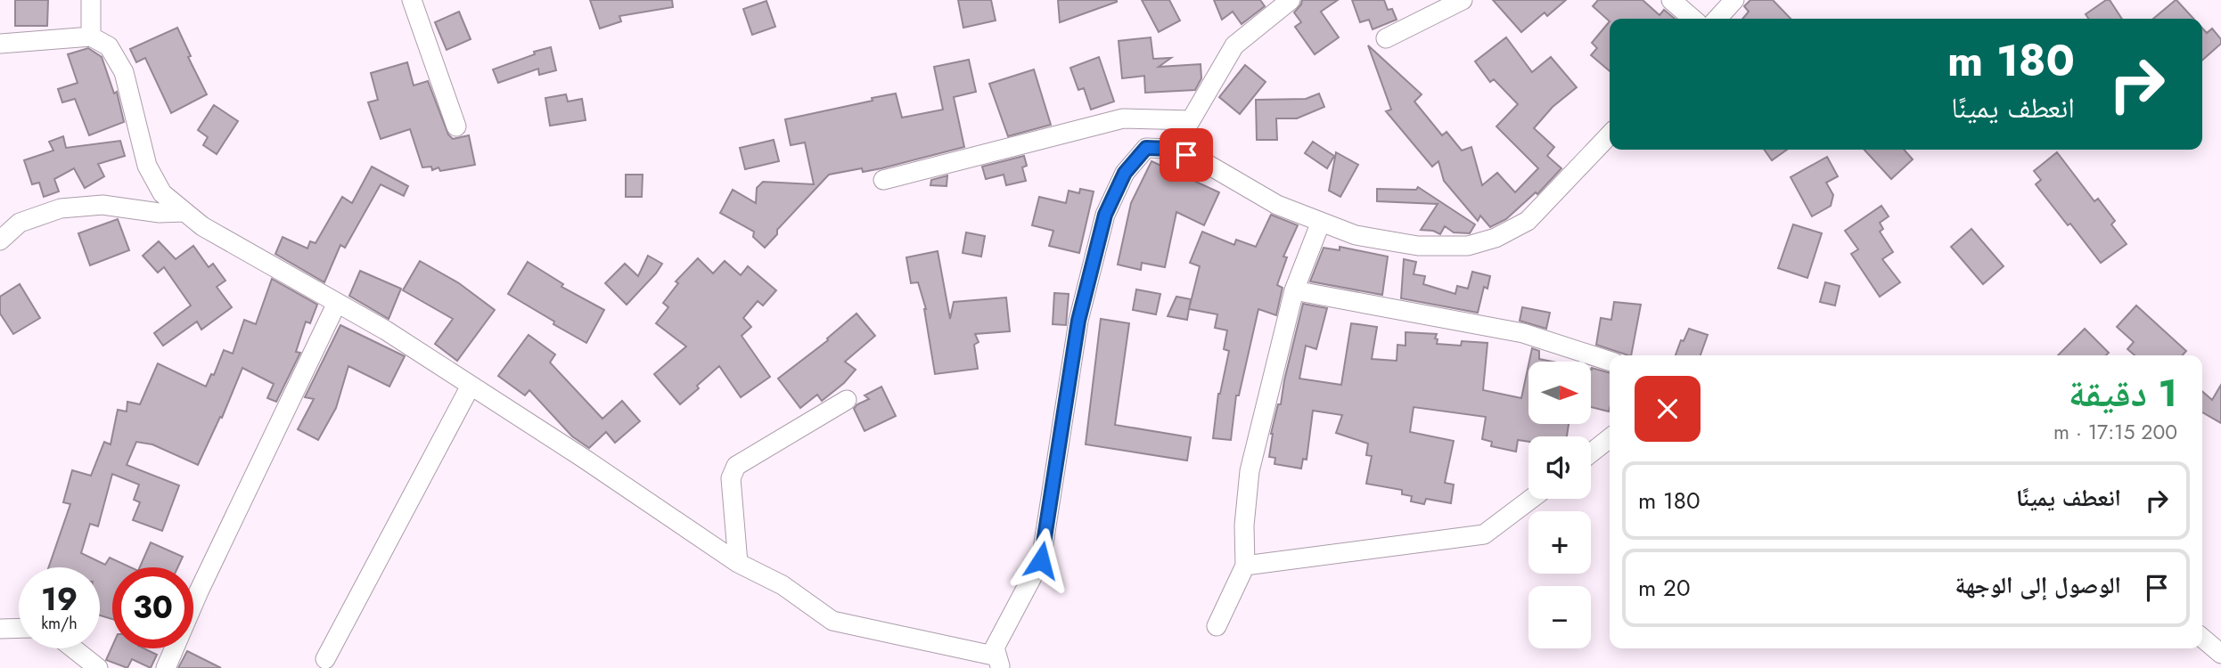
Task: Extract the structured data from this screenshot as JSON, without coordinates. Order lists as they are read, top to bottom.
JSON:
{
  "north": "right",
  "page": {
    "turn": ["180 m", "انعطف يمينًا"],
    "heading": ["1 دقيقة", "200 m · 17:15"],
    "map_buttons": ["+", "−"],
    "list": [
      {
        "name": "انعطف يمينًا",
        "value": "180 m"
      },
      {
        "name": "الوصول إلى الوجهة",
        "value": "20 m"
      }
    ],
    "speed": "19 km/h",
    "limit": "30"
  }
}
